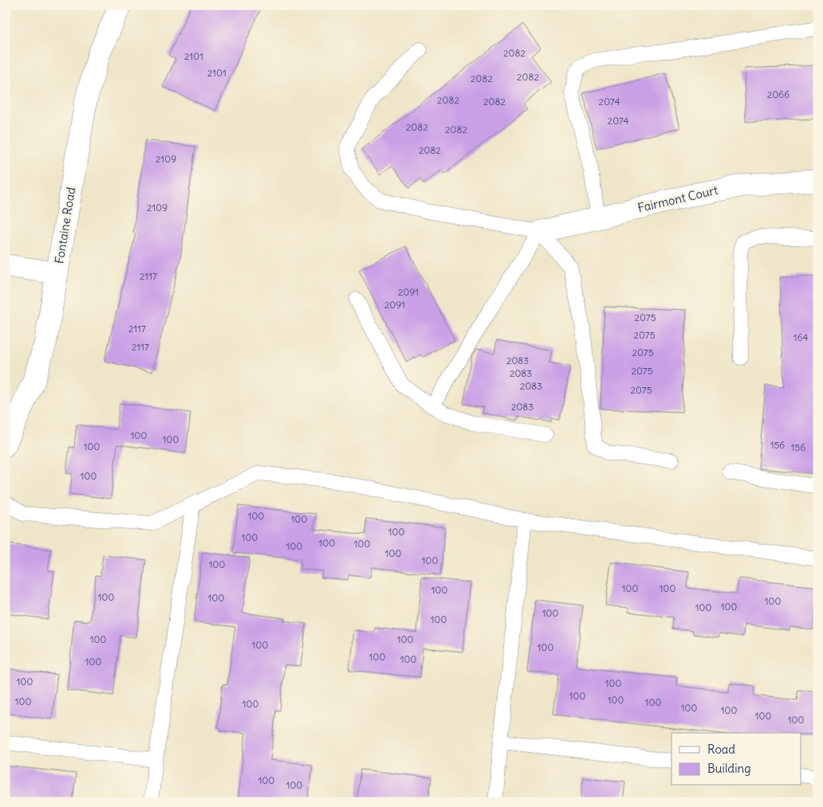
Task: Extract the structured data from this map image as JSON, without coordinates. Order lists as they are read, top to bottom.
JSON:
{
  "streets": {
    "street": ["Fairmont Court", "Fontaine Road"]
  },
  "house_numbers": [
    "2082",
    "2101",
    "2101",
    "2082",
    "2082",
    "2066",
    "2082",
    "2082",
    "2074",
    "2074",
    "2082",
    "2082",
    "2082",
    "2109",
    "2109",
    "2117",
    "2091",
    "2091",
    "2075",
    "2117",
    "2075",
    "164",
    "2117",
    "2075",
    "2083",
    "2075",
    "2083",
    "2083",
    "2075",
    "2083",
    "100",
    "100",
    "156",
    "100",
    "156",
    "100",
    "100",
    "100",
    "100",
    "100",
    "100",
    "100",
    "100",
    "100",
    "100",
    "100",
    "100",
    "100",
    "100",
    "100",
    "100",
    "100",
    "100",
    "100",
    "100",
    "100",
    "100",
    "100",
    "100",
    "100",
    "100",
    "100",
    "100",
    "100",
    "100",
    "100",
    "100",
    "100",
    "100",
    "100",
    "100",
    "100",
    "100",
    "100",
    "100",
    "100"
  ],
  "legend": ["Road", "Building"]
}
